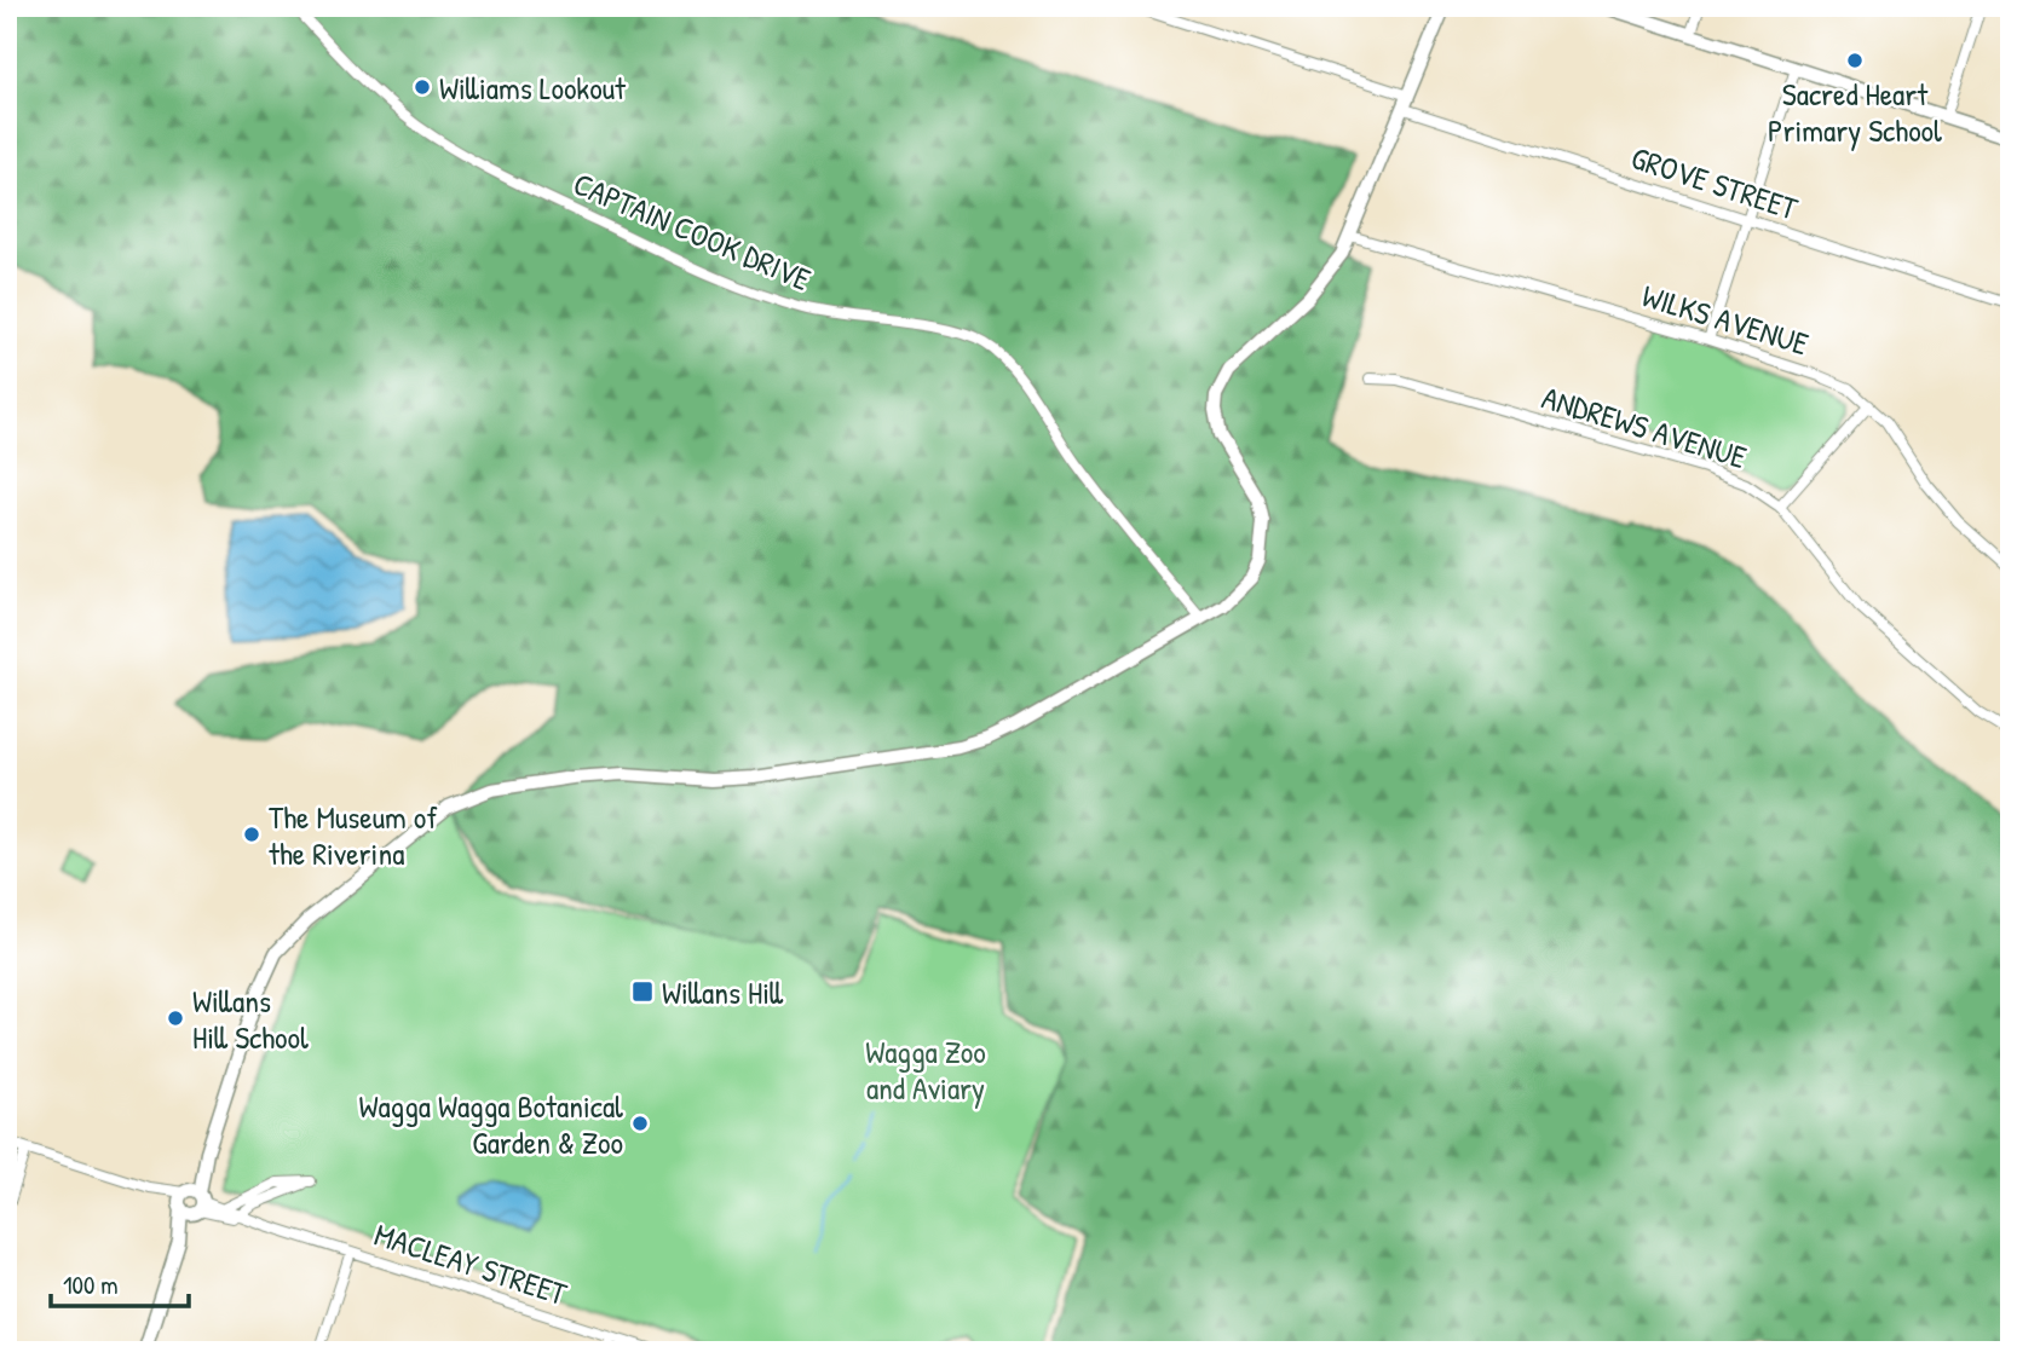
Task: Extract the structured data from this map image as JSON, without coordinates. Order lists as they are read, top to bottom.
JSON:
{
  "streets": {
    "street": [
      "GROVE STREET",
      "CAPTAIN COOK DRIVE",
      "WILKS AVENUE",
      "ANDREWS AVENUE",
      "MACLEAY STREET"
    ]
  },
  "parks": ["Wagga Zoo and Aviary"],
  "places": {
    "other": [
      "Sacred Heart Primary School",
      "Williams Lookout",
      "The Museum of the Riverina",
      "Willans Hill School",
      "Wagga Wagga Botanical Garden & Zoo"
    ],
    "transit": ["Willans Hill"]
  },
  "scale_bar": "100 m"
}
